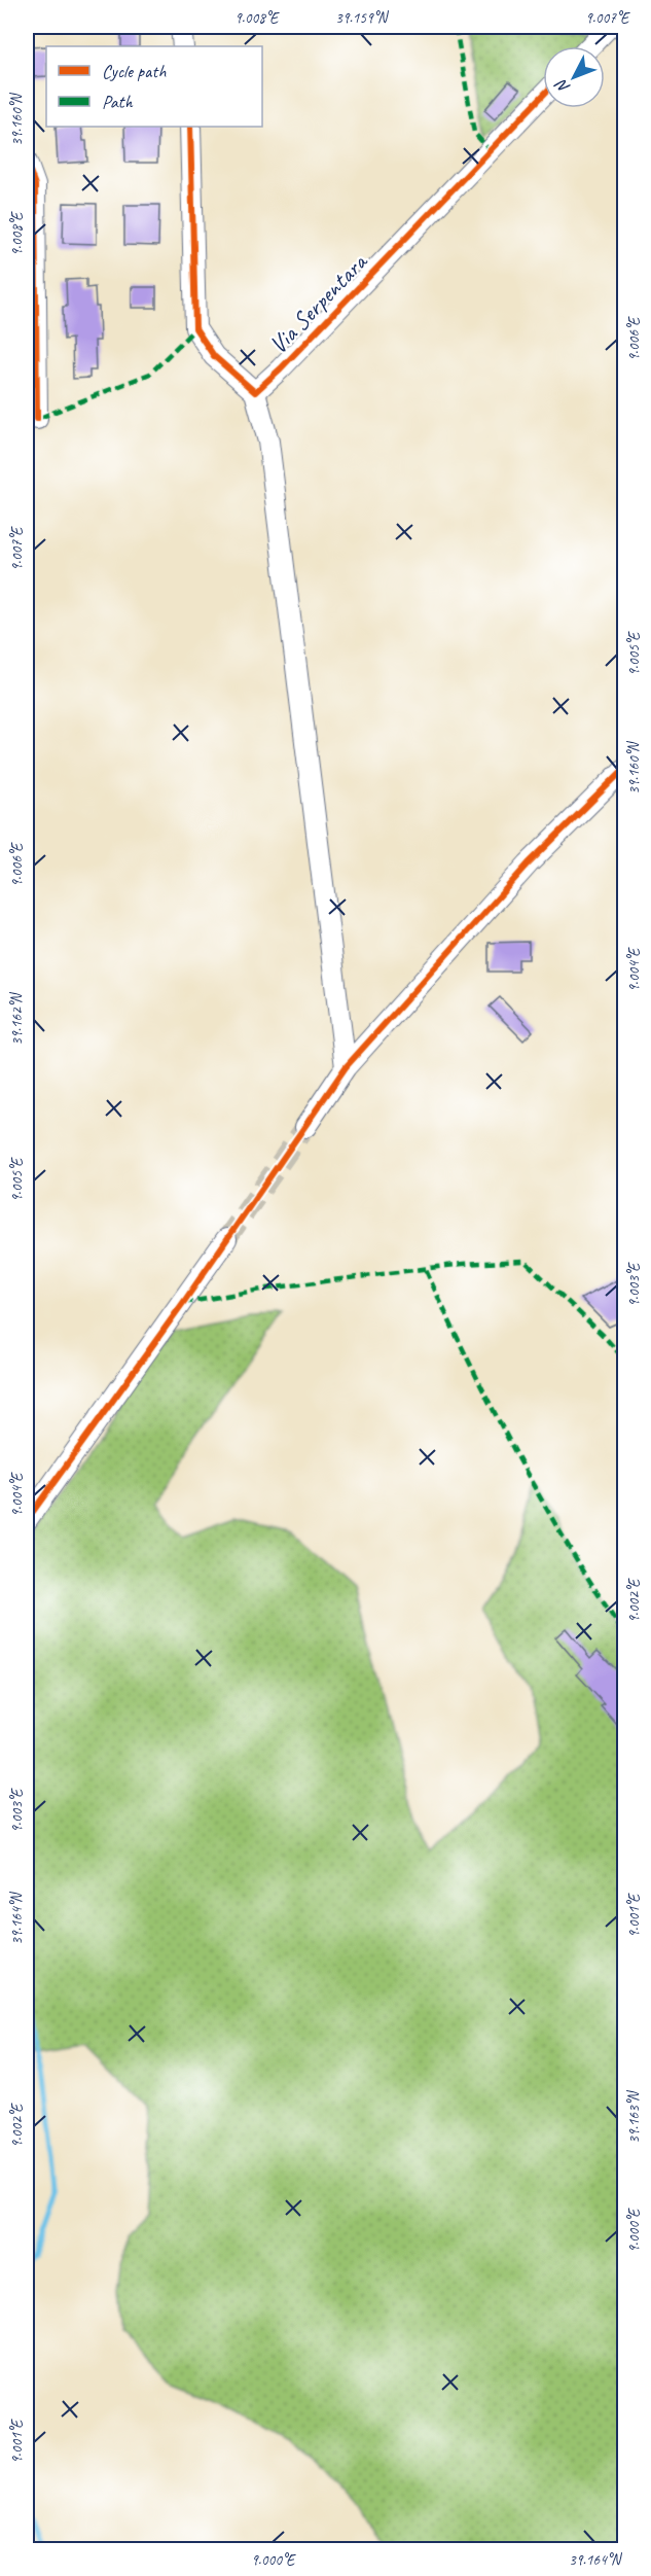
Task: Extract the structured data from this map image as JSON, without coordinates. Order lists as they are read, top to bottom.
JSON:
{
  "streets": {
    "street": ["Via Serpentara"]
  },
  "legend": ["Cycle path", "Path"],
  "north": "bottom left",
  "coordinates": [
    "9.008°E",
    "39.159°N",
    "9.007°E",
    "39.160°N",
    "9.006°E",
    "9.005°E",
    "9.004°E",
    "39.162°N",
    "9.003°E",
    "9.002°E",
    "9.001°E",
    "39.164°N",
    "39.163°N",
    "9.000°E"
  ]
}
